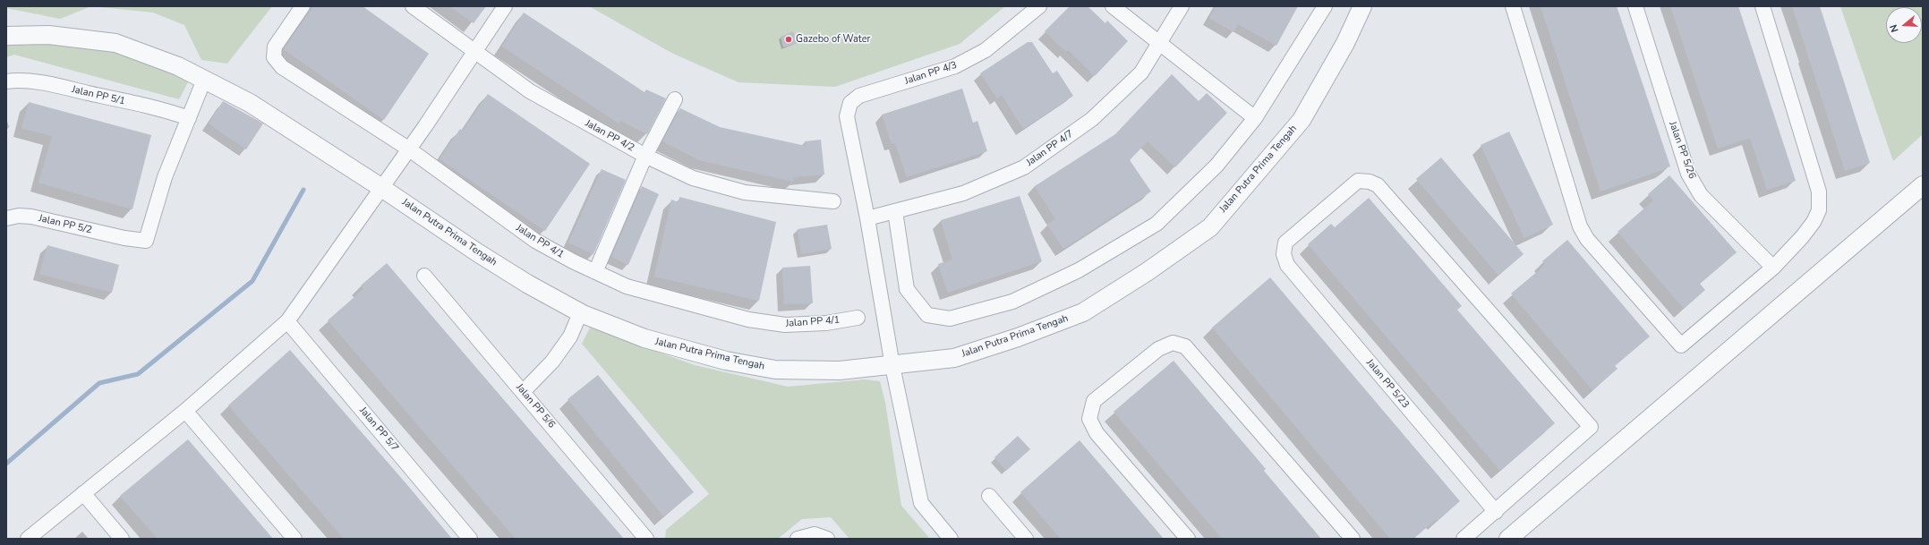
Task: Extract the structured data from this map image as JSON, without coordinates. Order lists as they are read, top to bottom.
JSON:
{
  "streets": {
    "street": [
      "Jalan PP 4/3",
      "Jalan PP 5/1",
      "Jalan PP 4/2",
      "Jalan PP 4/7",
      "Jalan PP 5/26",
      "Jalan Putra Prima Tengah",
      "Jalan PP 5/2",
      "Jalan PP 4/1",
      "Jalan PP 5/23",
      "Jalan PP 5/6",
      "Jalan PP 5/7"
    ]
  },
  "crossings": [
    ["Jalan PP 4/3", "Jalan PP 4/7"],
    ["Jalan PP 5/1", "Jalan PP 5/2"]
  ],
  "places": ["Gazebo of Water"],
  "north": "left"
}
